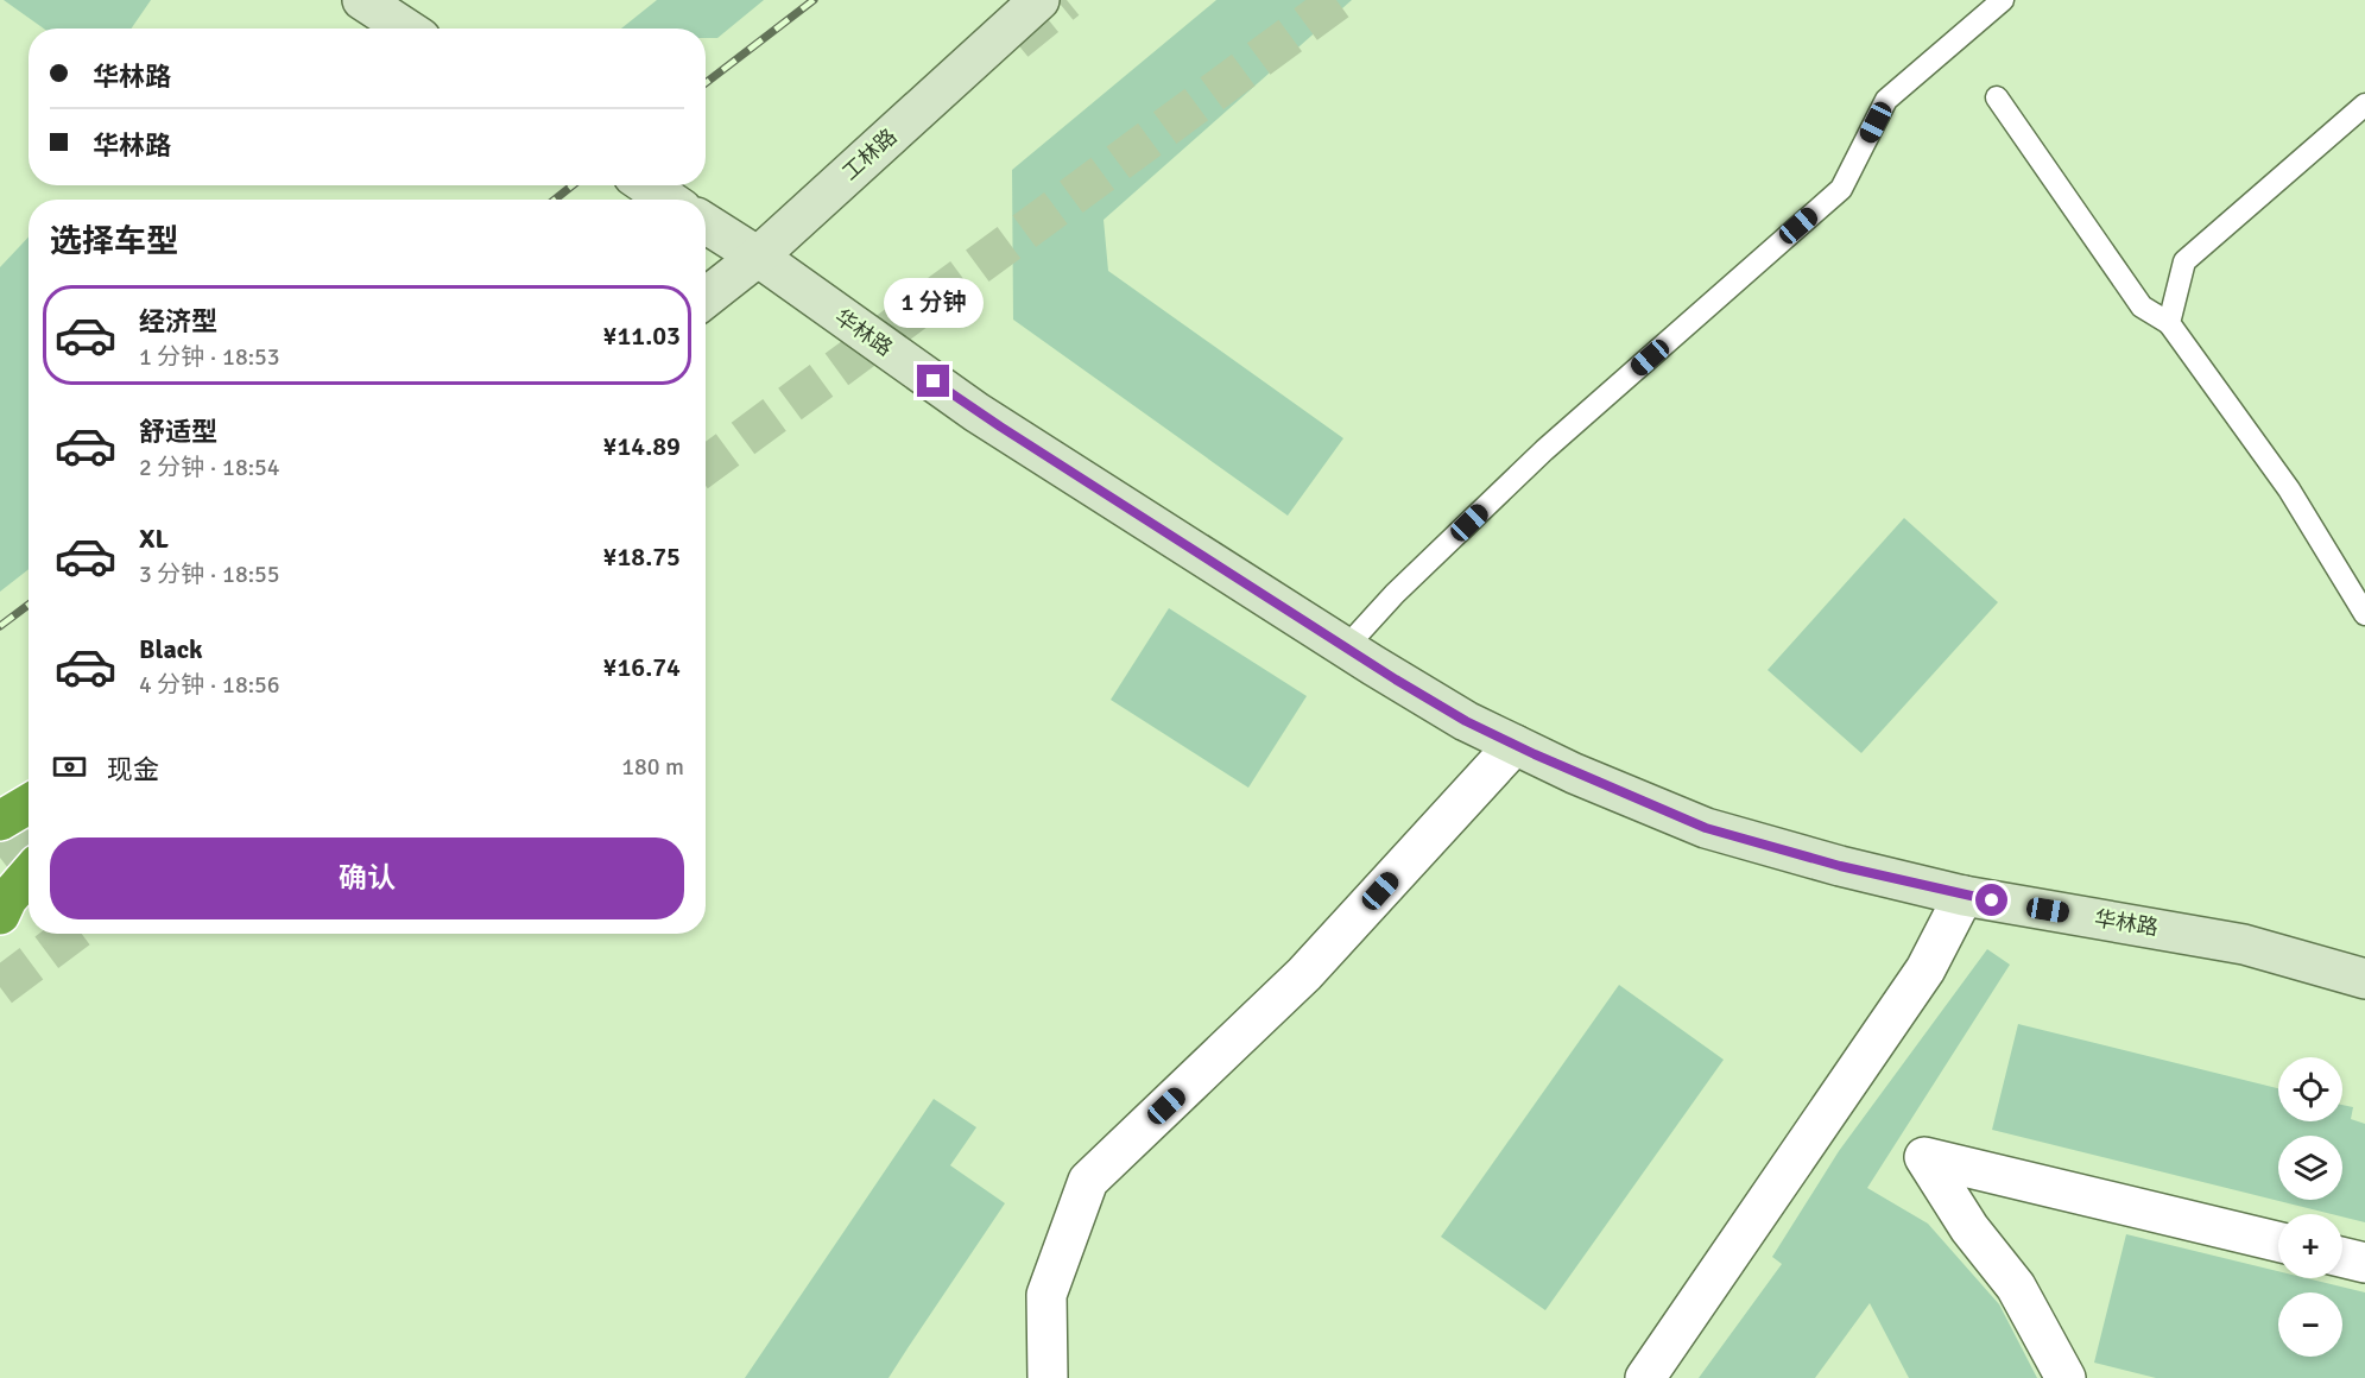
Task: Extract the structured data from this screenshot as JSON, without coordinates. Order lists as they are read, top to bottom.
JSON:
{
  "streets": {
    "street": ["工林路", "华林路"]
  },
  "crossings": [
    ["工林路", "华林路"]
  ],
  "page": {
    "banner": ["华林路", "华林路"],
    "heading": "选择车型",
    "bubble": "1 分钟",
    "list": [
      {
        "name": "经济型",
        "note": "1 分钟 · 18:53",
        "value": "¥11.03"
      },
      {
        "name": "舒适型",
        "note": "2 分钟 · 18:54",
        "value": "¥14.89"
      },
      {
        "name": "XL",
        "note": "3 分钟 · 18:55",
        "value": "¥18.75"
      },
      {
        "name": "Black",
        "note": "4 分钟 · 18:56",
        "value": "¥16.74"
      }
    ],
    "pay": ["现金", "180 m"],
    "buttons": "确认",
    "map_buttons": ["+", "−"]
  }
}
